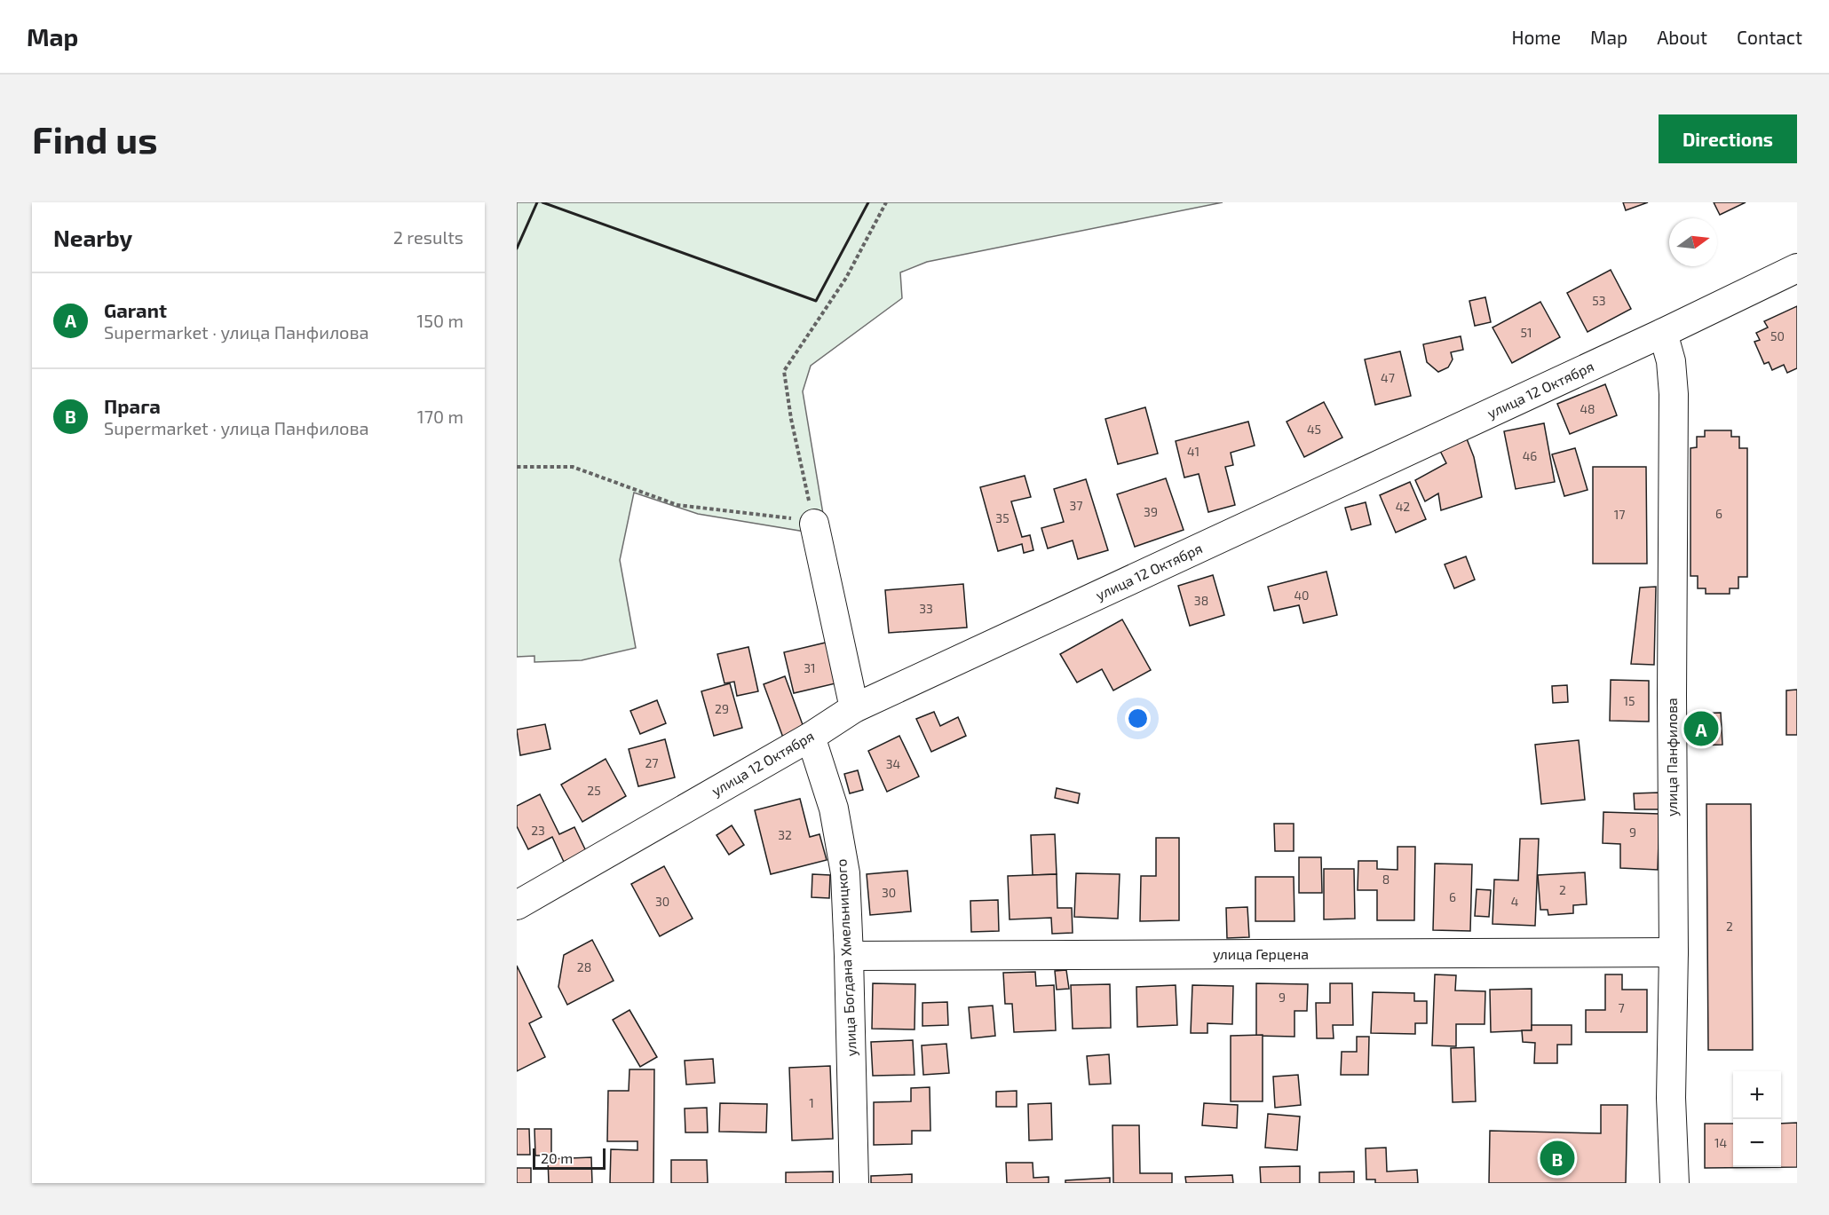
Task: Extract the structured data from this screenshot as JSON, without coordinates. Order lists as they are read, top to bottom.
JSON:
{
  "streets": {
    "street": [
      "улица 12 Октября",
      "улица Панфилова",
      "улица Герцена",
      "улица Богдана Хмельницкого"
    ]
  },
  "crossings": [
    ["улица 12 Октября", "улица Панфилова"],
    ["улица 12 Октября", "улица Богдана Хмельницкого"],
    ["улица Панфилова", "улица Герцена"],
    ["улица Герцена", "улица Богдана Хмельницкого"]
  ],
  "house_numbers": [
    "53",
    "51",
    "50",
    "47",
    "48",
    "45",
    "41",
    "46",
    "37",
    "42",
    "39",
    "6",
    "17",
    "35",
    "40",
    "38",
    "33",
    "31",
    "15",
    "29",
    "27",
    "34",
    "25",
    "23",
    "9",
    "32",
    "8",
    "2",
    "30",
    "6",
    "30",
    "4",
    "2",
    "28",
    "9",
    "7",
    "1",
    "14"
  ],
  "scale_bar": "20 m",
  "north": "right",
  "page": {
    "header": "Map",
    "nav": [
      "Home",
      "Map",
      "About",
      "Contact"
    ],
    "buttons": "Directions",
    "title": "Find us",
    "heading": ["Nearby", "2 results"],
    "list": [
      {
        "mark": "A",
        "name": "Garant",
        "note": "Supermarket · улица Панфилова",
        "value": "150 m"
      },
      {
        "mark": "B",
        "name": "Прага",
        "note": "Supermarket · улица Панфилова",
        "value": "170 m"
      }
    ],
    "pins": ["A", "B"],
    "map_buttons": ["+", "−"],
    "scale": "20 m"
  }
}
